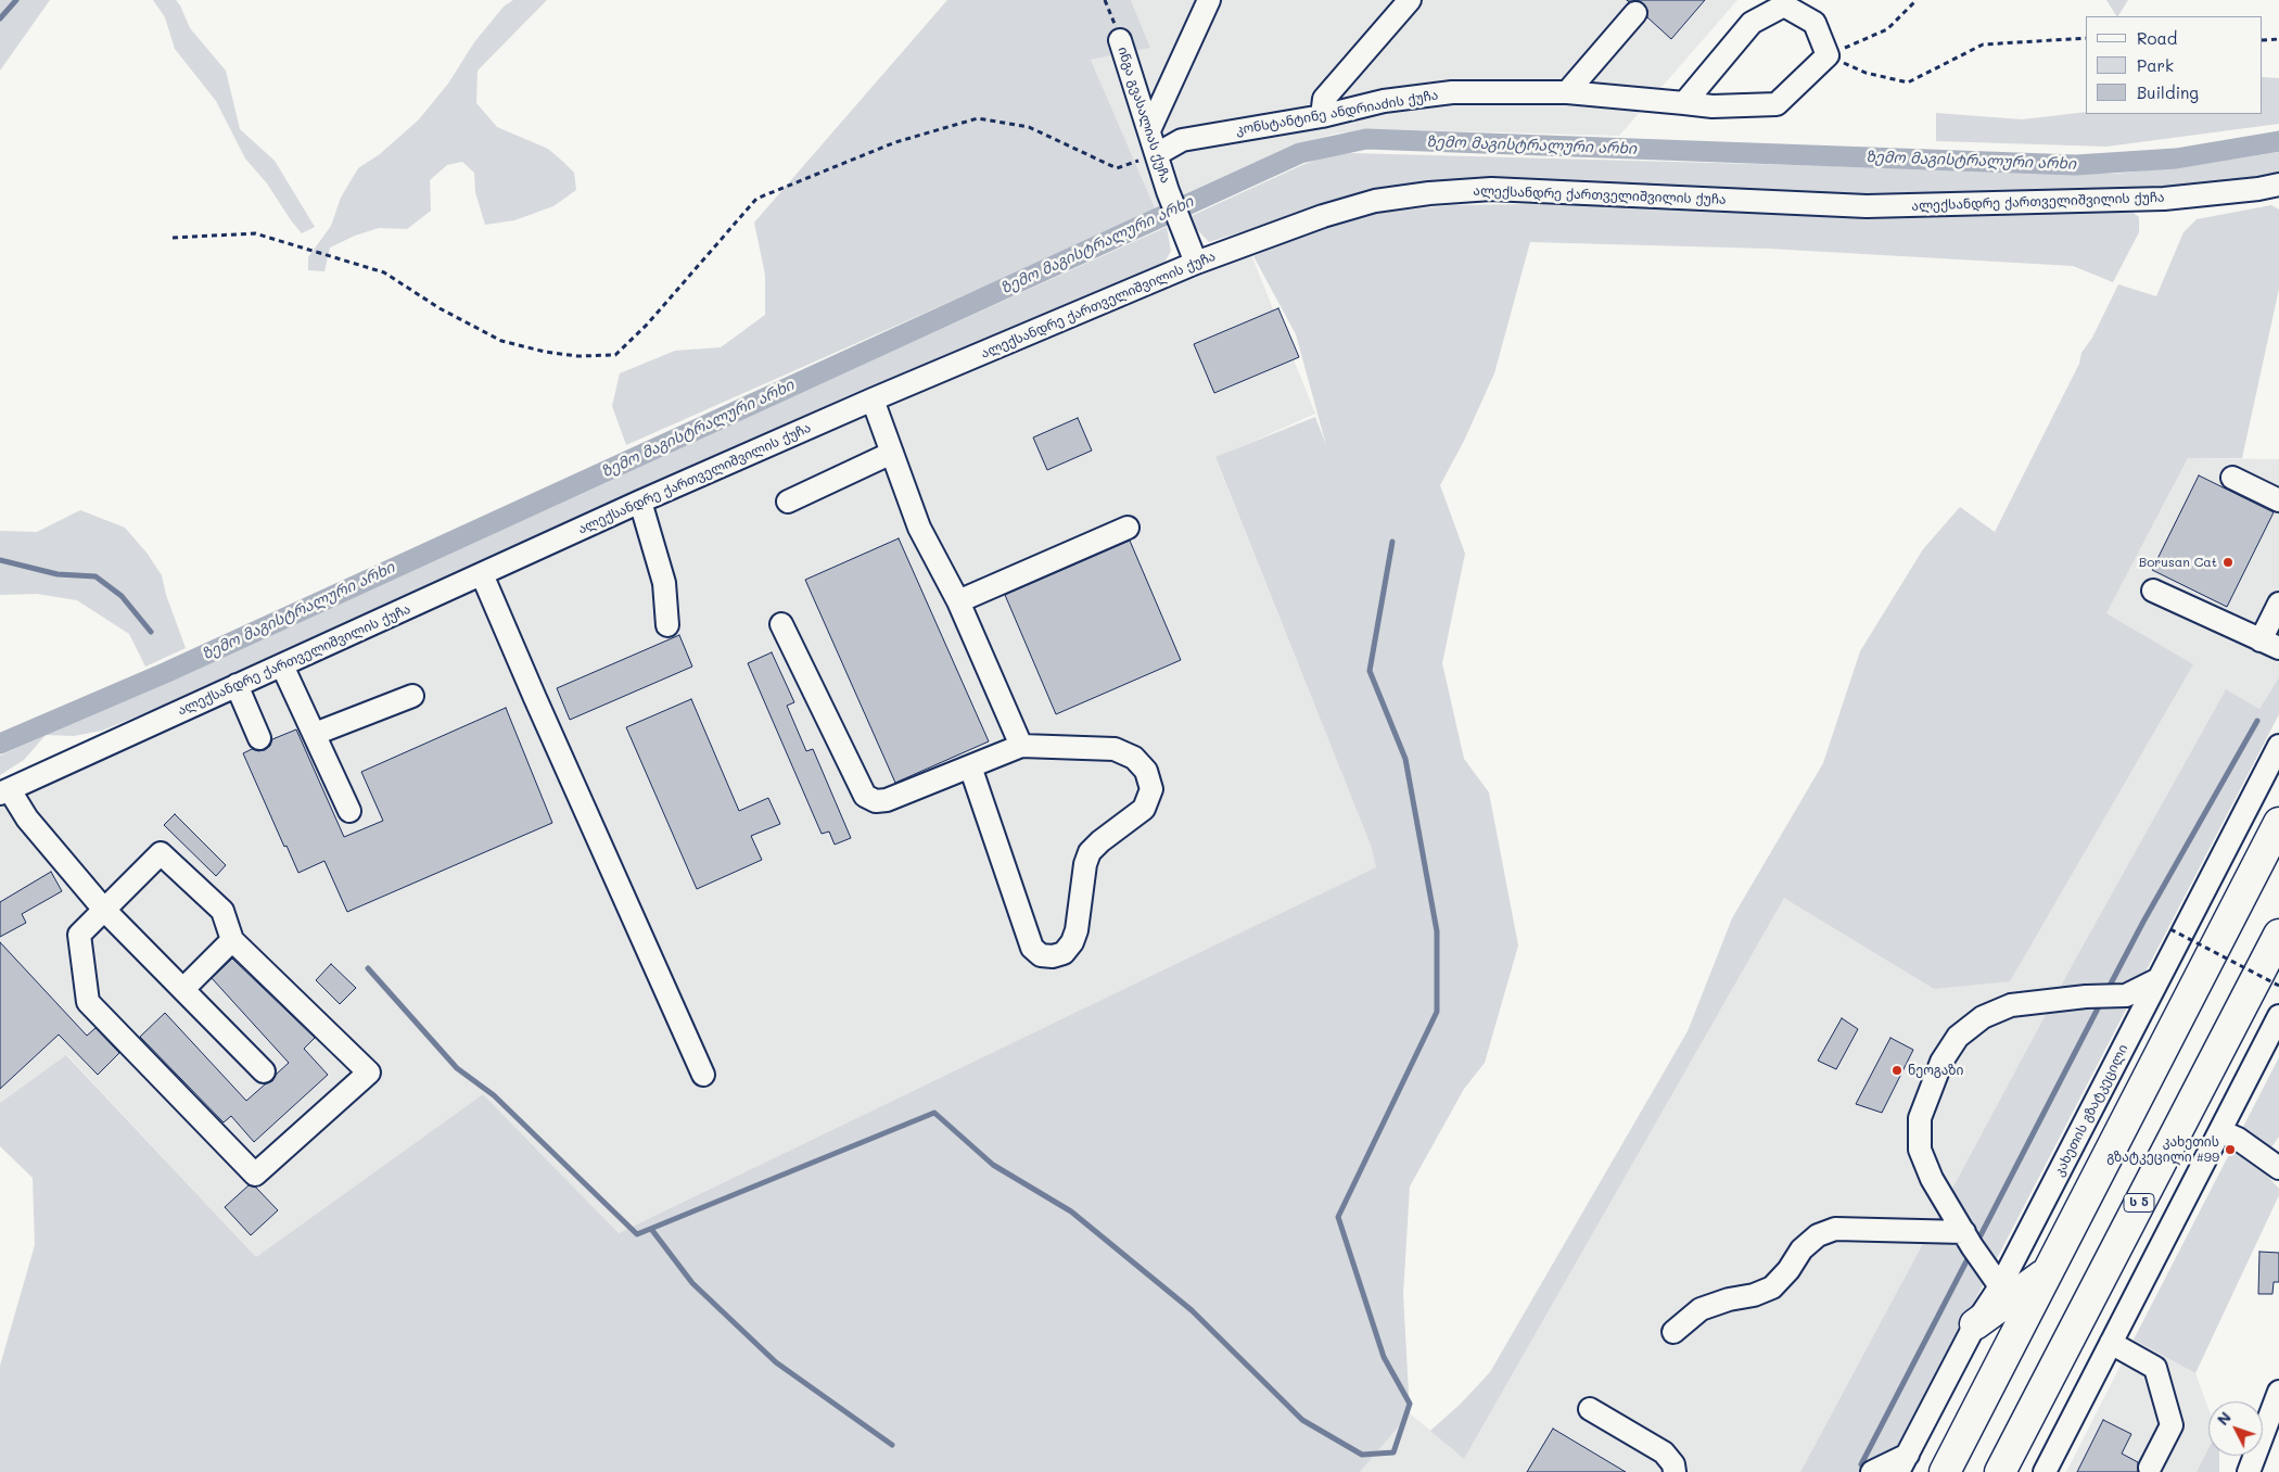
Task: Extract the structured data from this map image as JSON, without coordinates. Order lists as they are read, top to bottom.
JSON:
{
  "streets": {
    "highway": ["ს 5"],
    "street": [
      "კონსტანტინე ანდრიაძის ქუჩა",
      "ინგა გვასალიას ქუჩა",
      "ალექსანდრე ქართველიშვილის ქუჩა",
      "კახეთის გზატკეცილი"
    ]
  },
  "crossings": [
    ["კონსტანტინე ანდრიაძის ქუჩა", "ინგა გვასალიას ქუჩა"],
    ["ინგა გვასალიას ქუჩა", "ალექსანდრე ქართველიშვილის ქუჩა"]
  ],
  "water": ["ზემო მაგისტრალური არხი"],
  "places": ["Borusan Cat", "ნეოგაზი", "კახეთის გზატკეცილი #99"],
  "legend": ["Road", "Park", "Building"],
  "north": "top left"
}
